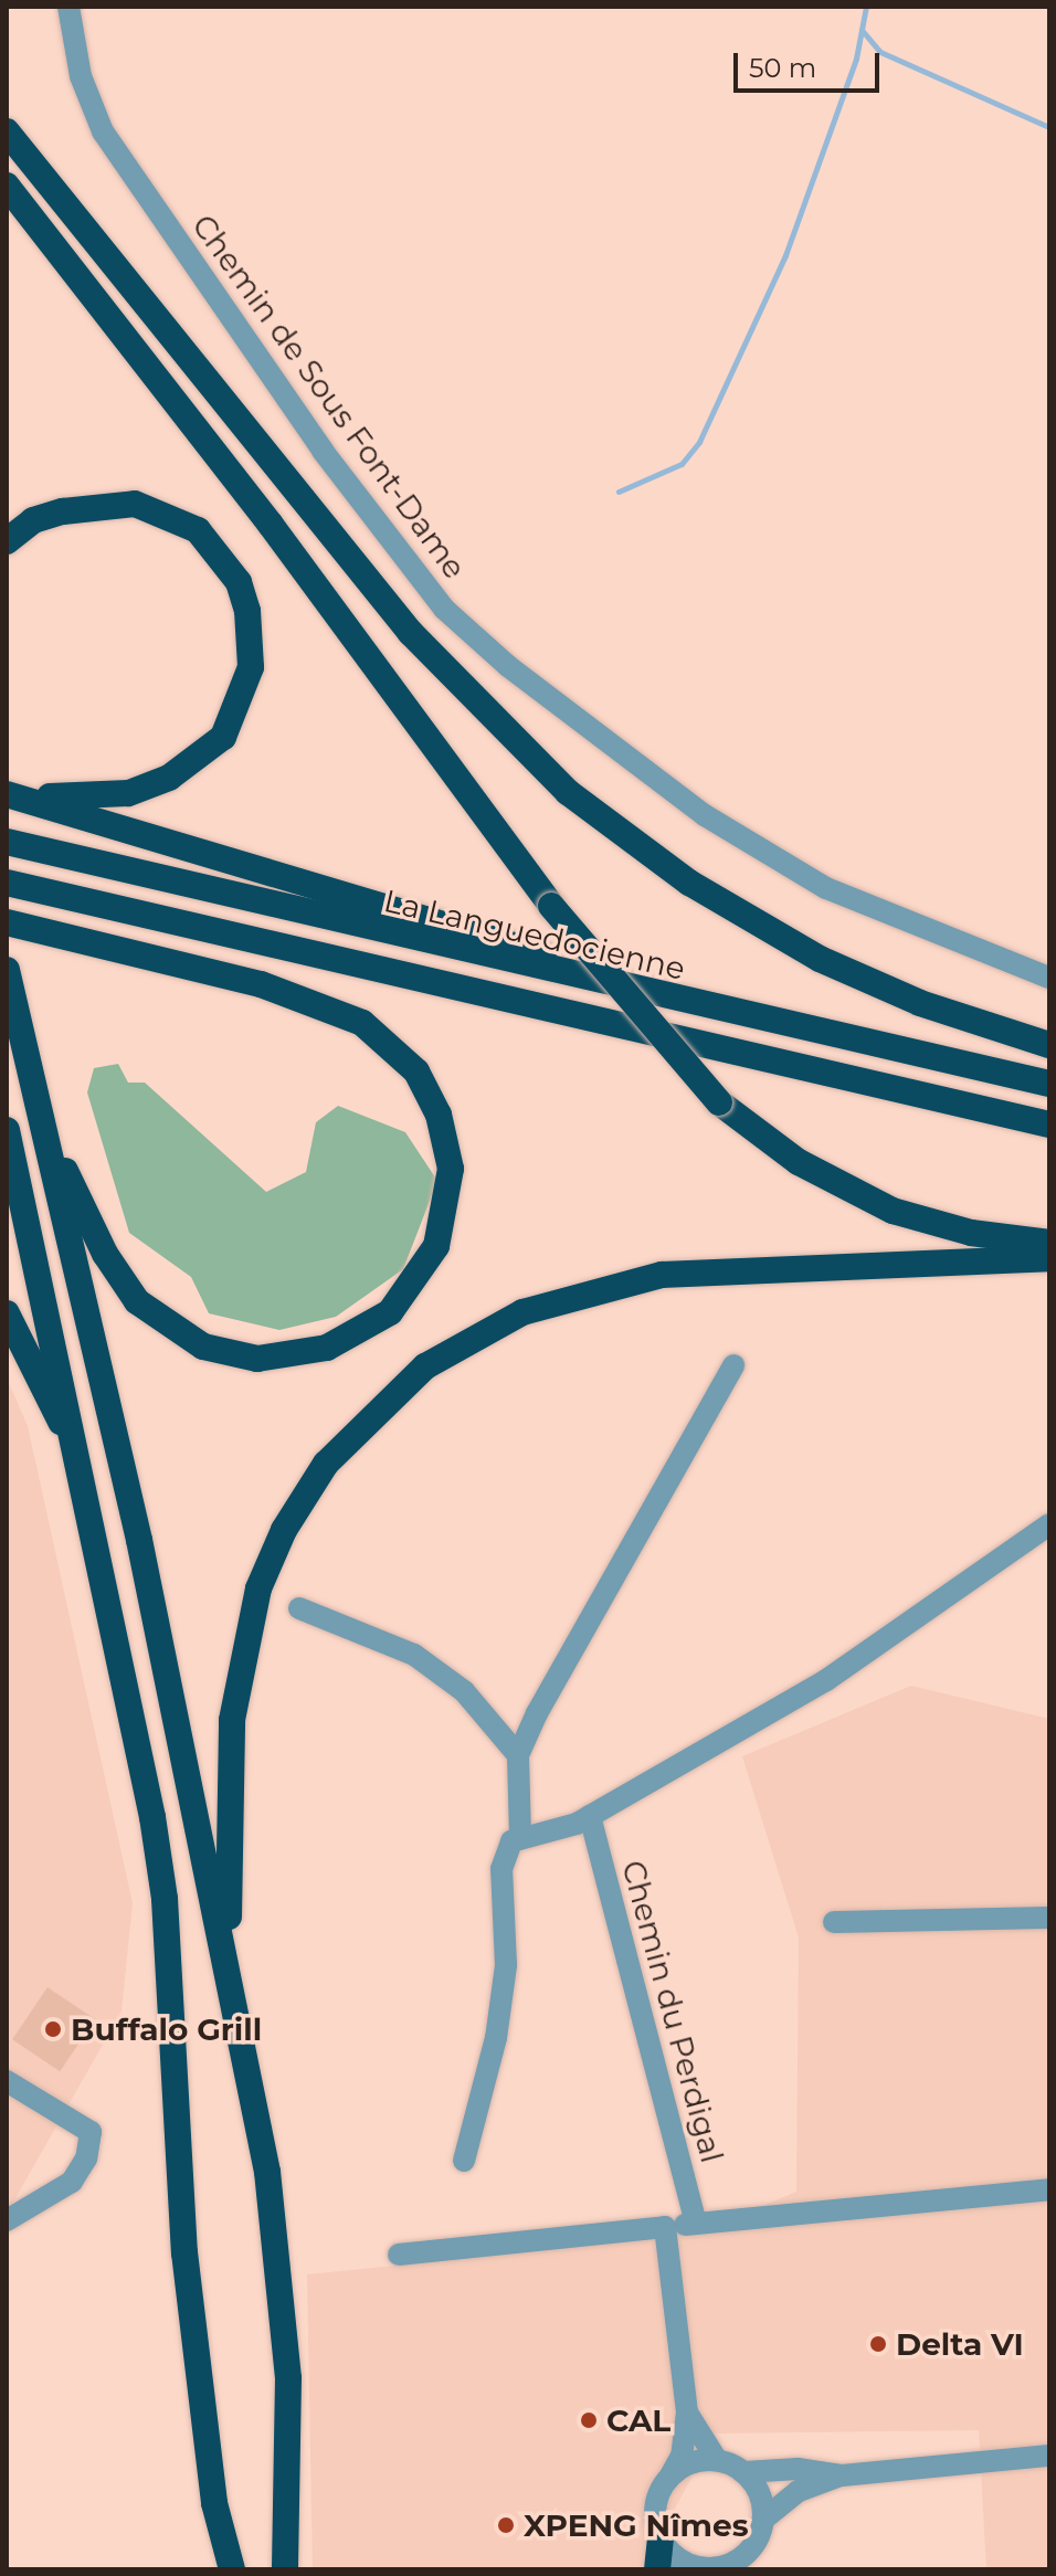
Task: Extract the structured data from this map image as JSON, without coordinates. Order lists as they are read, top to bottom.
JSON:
{
  "streets": {
    "highway": ["La Languedocienne"],
    "street": ["Chemin de Sous Font-Dame", "Chemin du Perdigal"]
  },
  "places": [
    "Buffalo Grill",
    "Delta VI",
    "CAL",
    "XPENG Nîmes"
  ],
  "scale_bar": "50 m"
}
